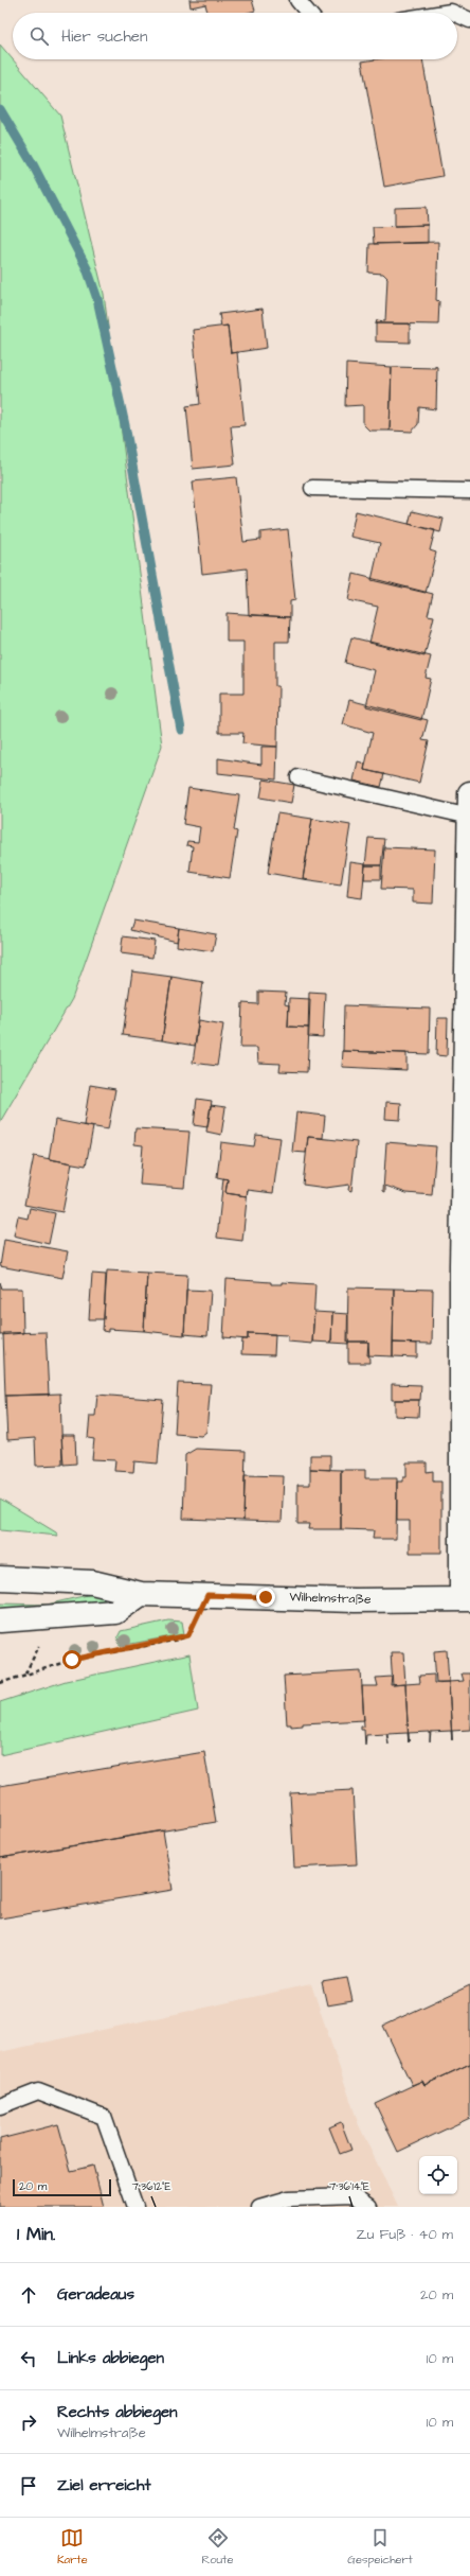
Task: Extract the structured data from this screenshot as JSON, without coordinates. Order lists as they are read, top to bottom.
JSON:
{
  "streets": {
    "street": ["Wilhelmstraße"]
  },
  "scale_bar": "20 m",
  "page": {
    "search": "Hier suchen",
    "scale": "20 m",
    "heading": ["1 Min.", "Zu Fuß · 40 m"],
    "list": [
      ["Geradeaus", "20 m"],
      ["Links abbiegen", "10 m"],
      ["Rechts abbiegen", "Wilhelmstraße", "10 m"],
      "Ziel erreicht"
    ],
    "nav": ["Karte", "Route", "Gespeichert"]
  },
  "coordinates": ["7°36'12\"E", "7°36'14\"E"]
}
